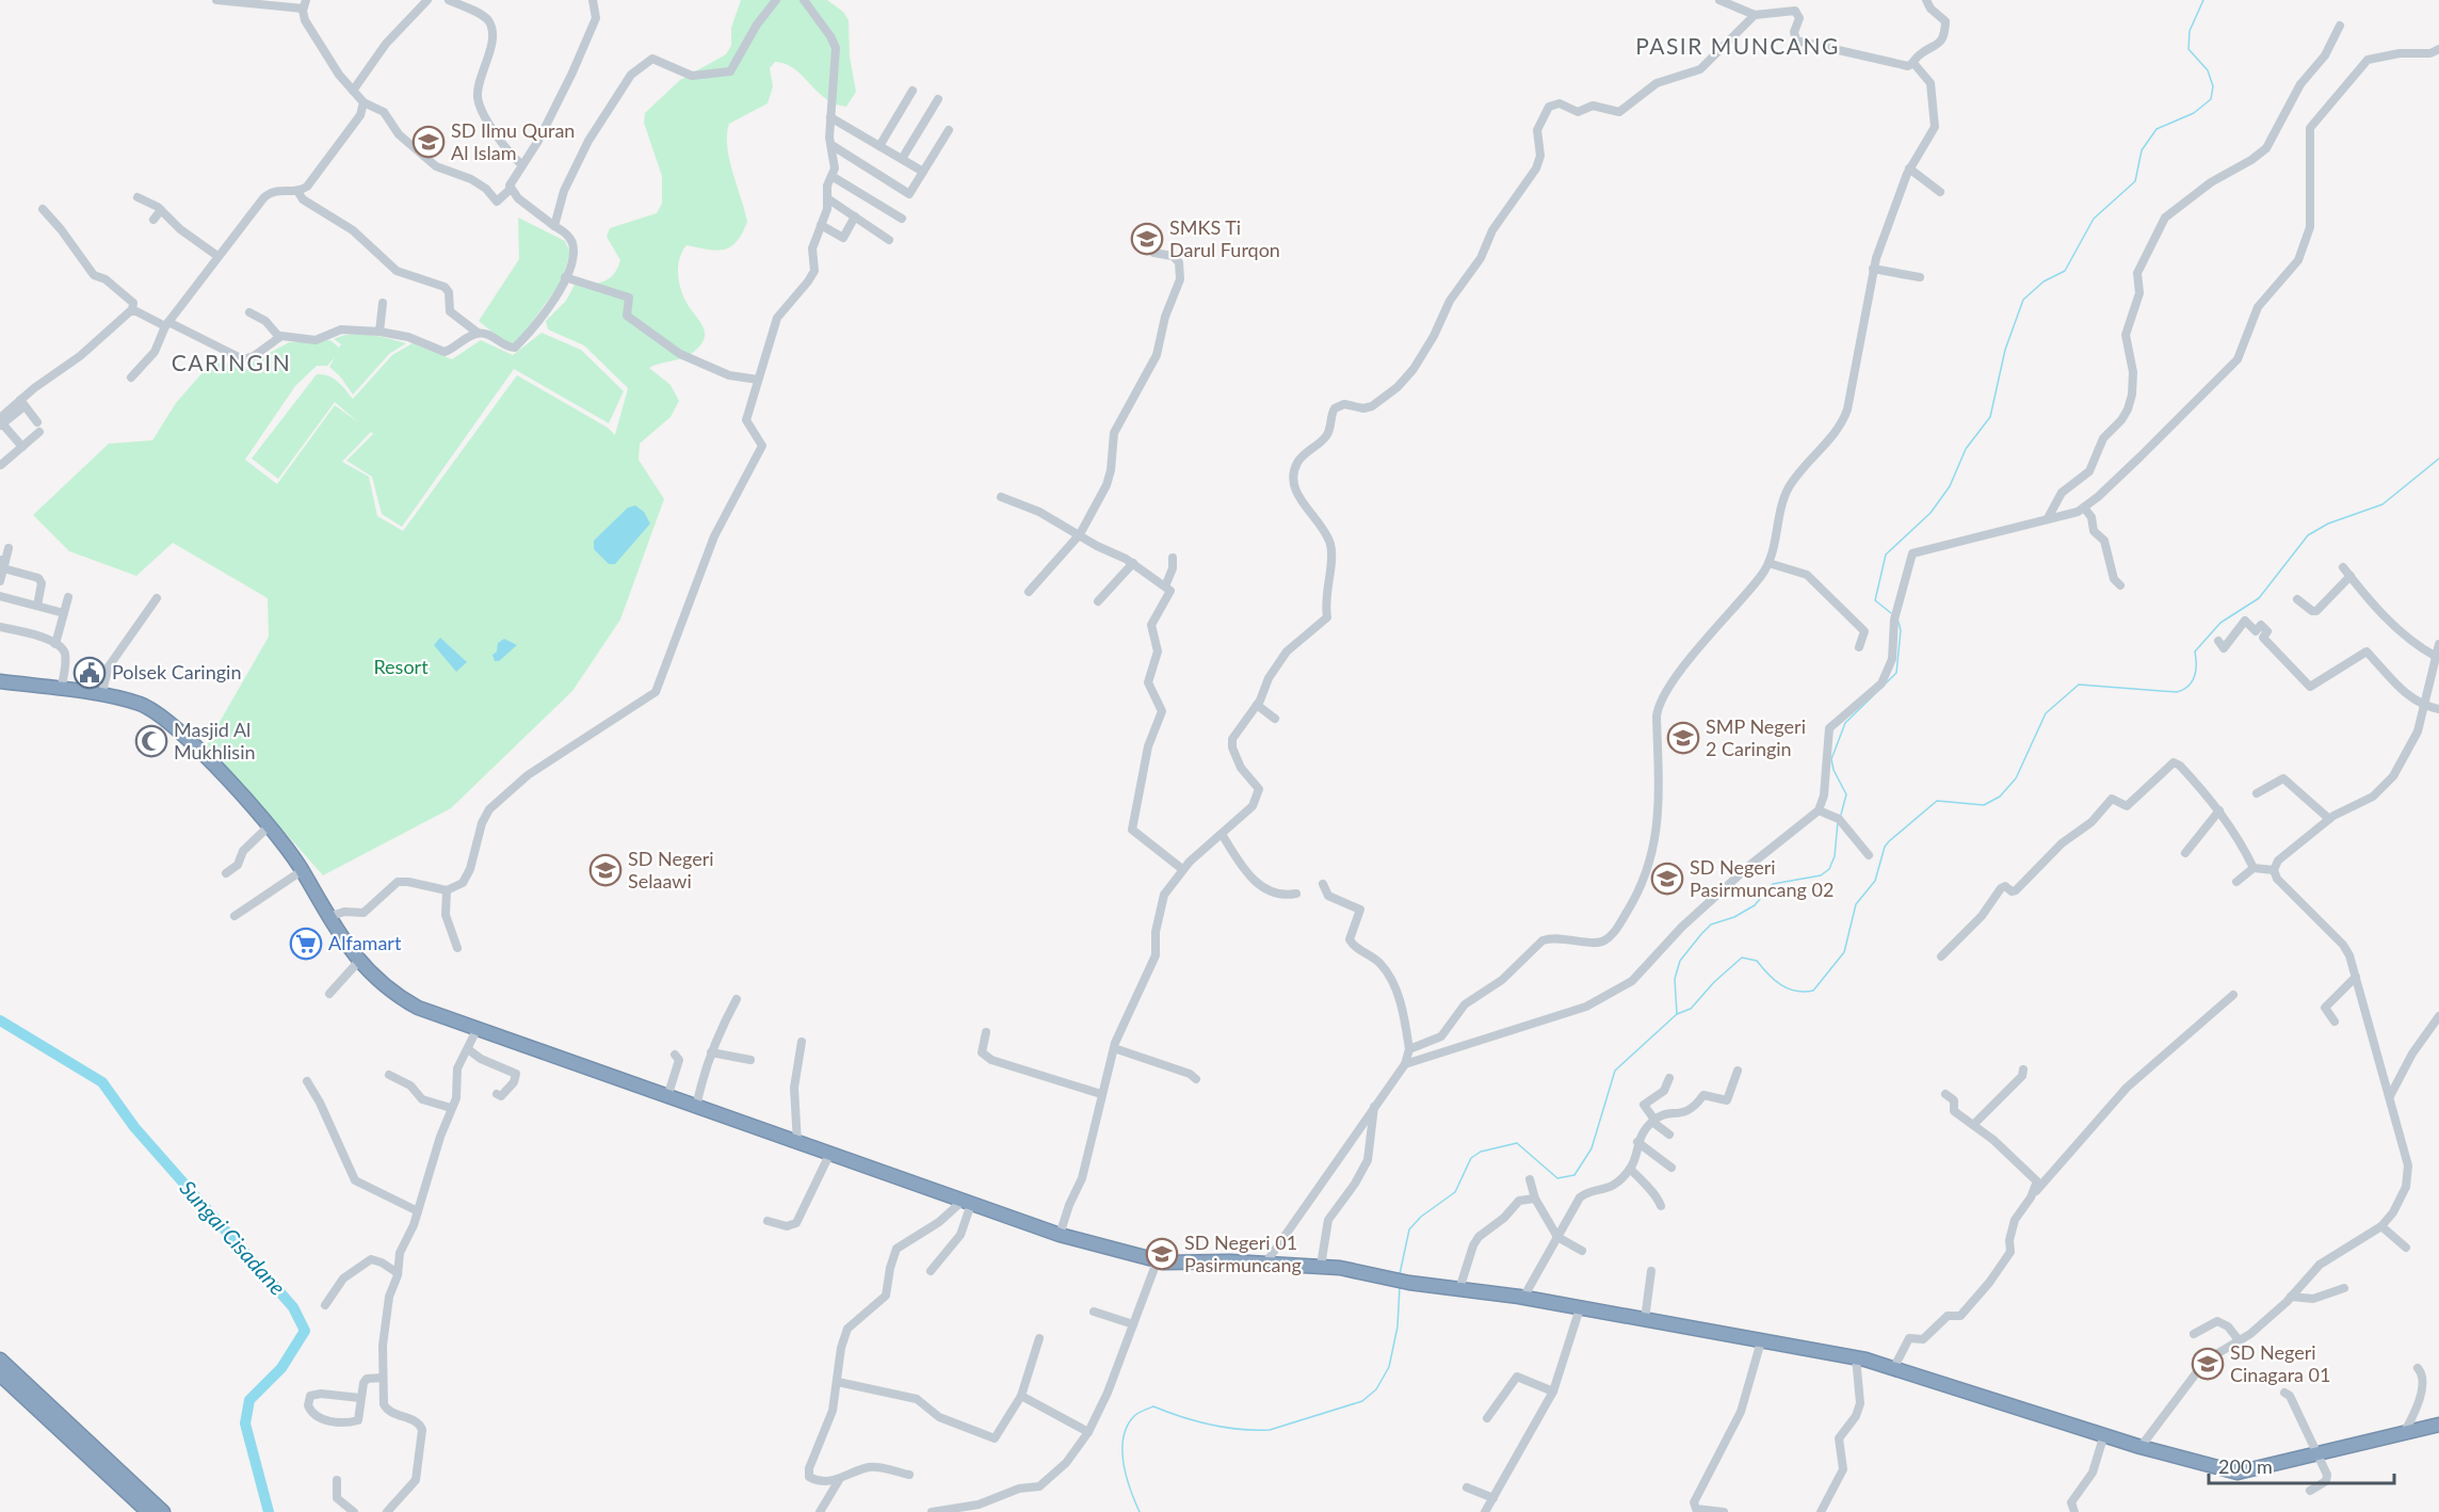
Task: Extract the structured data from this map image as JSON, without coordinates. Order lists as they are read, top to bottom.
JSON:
{
  "districts": ["PASIR MUNCANG", "CARINGIN"],
  "water": ["Sungai Cisadane"],
  "parks": ["Resort"],
  "places": {
    "school or university": [
      "SD Ilmu Quran Al Islam",
      "SMKS Ti Darul Furqon",
      "SMP Negeri 2 Caringin",
      "SD Negeri Selaawi",
      "SD Negeri Pasirmuncang 02",
      "SD Negeri 01 Pasirmuncang",
      "SD Negeri Cinagara 01"
    ],
    "public building": ["Polsek Caringin"],
    "mosque": ["Masjid Al Mukhlisin"],
    "supermarket": ["Alfamart"]
  },
  "scale_bar": "200 m"
}
